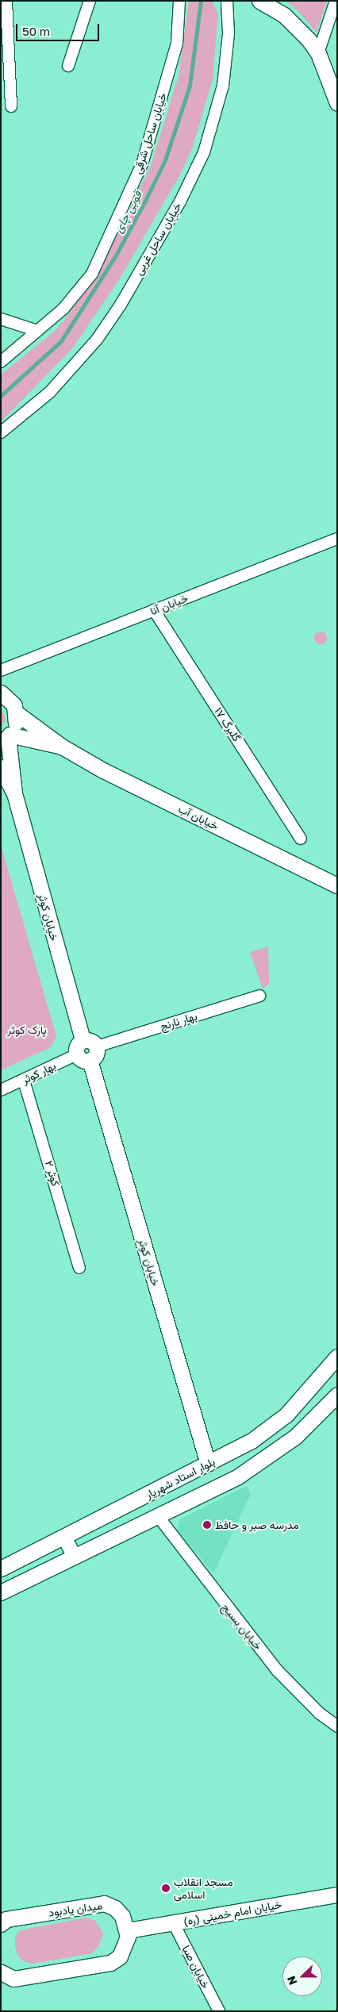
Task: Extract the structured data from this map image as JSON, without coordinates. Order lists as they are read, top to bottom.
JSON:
{
  "streets": {
    "main road": [
      "خیابان آب",
      "خیابان کوثر",
      "بلوار استاد شهریار",
      "میدان یادبود",
      "خیابان امام خمینی (ره)"
    ],
    "street": [
      "خیابان ساحل شرقی",
      "خیابان ساحل غربی",
      "خیابان آنا",
      "گلبرگ ۱۷",
      "بهار نارنج",
      "بهار کوثر",
      "کوثر ۲",
      "خیابان بسیج",
      "خیابان صبا"
    ]
  },
  "crossings": [
    ["خیابان آنا", "گلبرگ ۱۷"],
    ["خیابان آب", "خیابان کوثر"],
    ["خیابان کوثر", "بهار کوثر"],
    ["خیابان کوثر", "بلوار استاد شهریار"],
    ["بهار کوثر", "کوثر ۲"],
    ["میدان یادبود", "خیابان امام خمینی (ره)"],
    ["خیابان امام خمینی (ره)", "خیابان صبا"]
  ],
  "water": ["قوبی چای"],
  "parks": ["پارک کوثر"],
  "places": ["مدرسه صبر و حافظ", "مسجد انقلاب اسلامی"],
  "scale_bar": "50 m",
  "north": "left"
}
